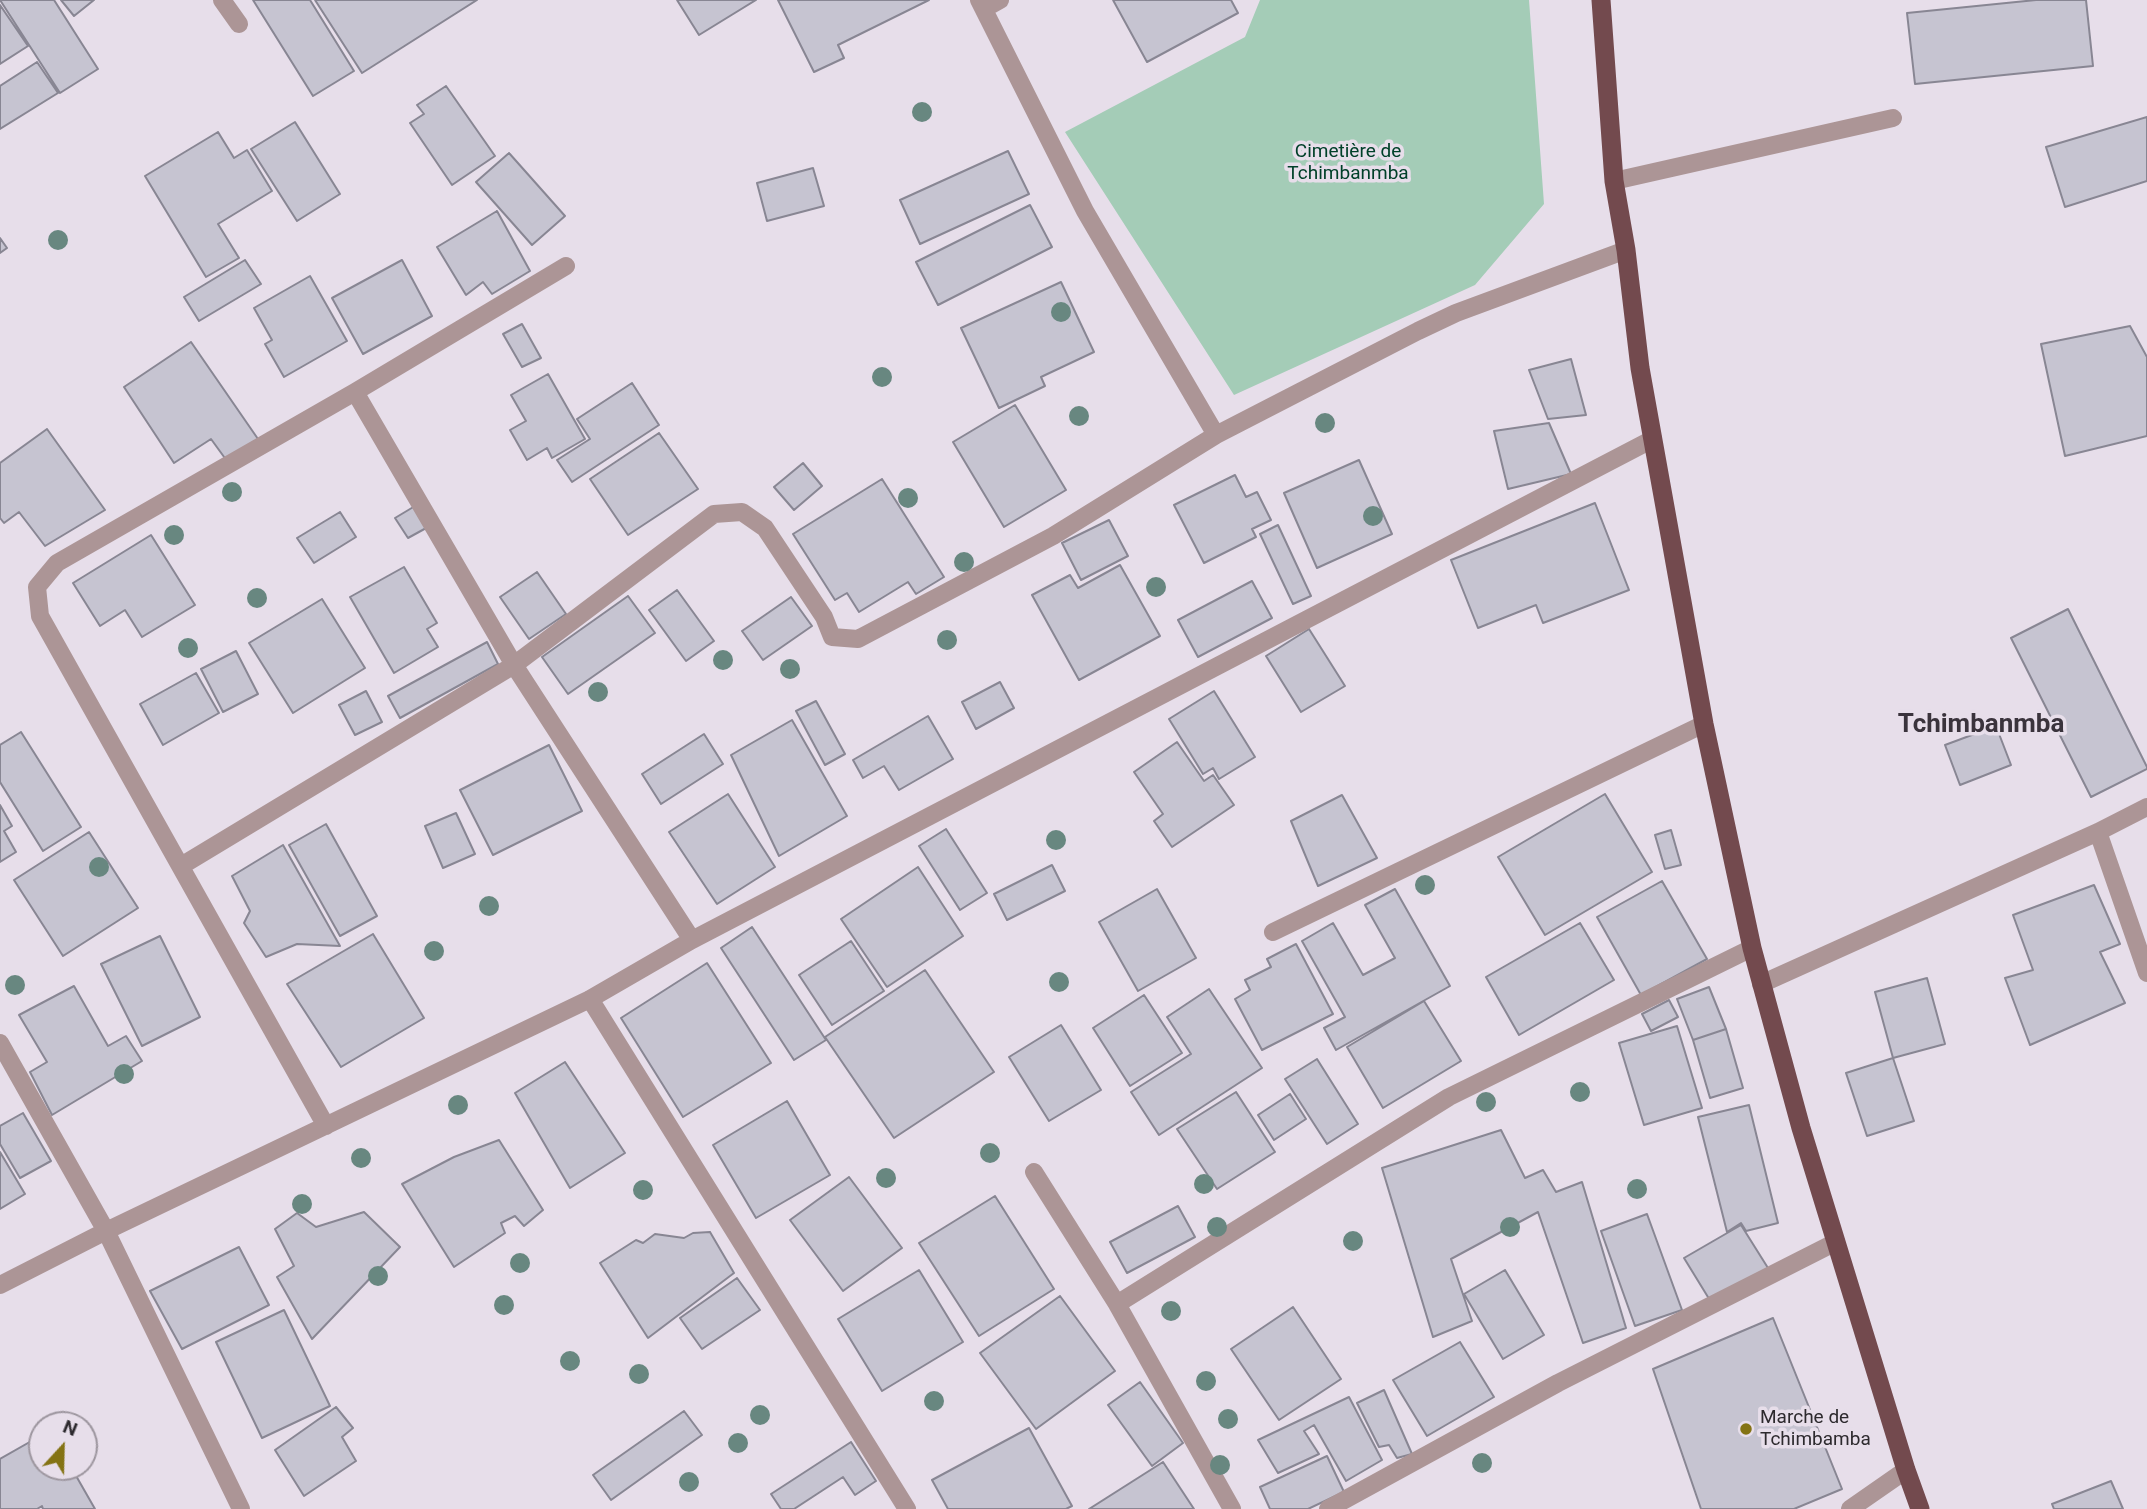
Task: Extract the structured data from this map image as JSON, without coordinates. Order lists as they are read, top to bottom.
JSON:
{
  "districts": ["Tchimbanmba"],
  "parks": ["Cimetière de Tchimbanmba"],
  "places": ["Marche de Tchimbamba"],
  "north": "top"
}
